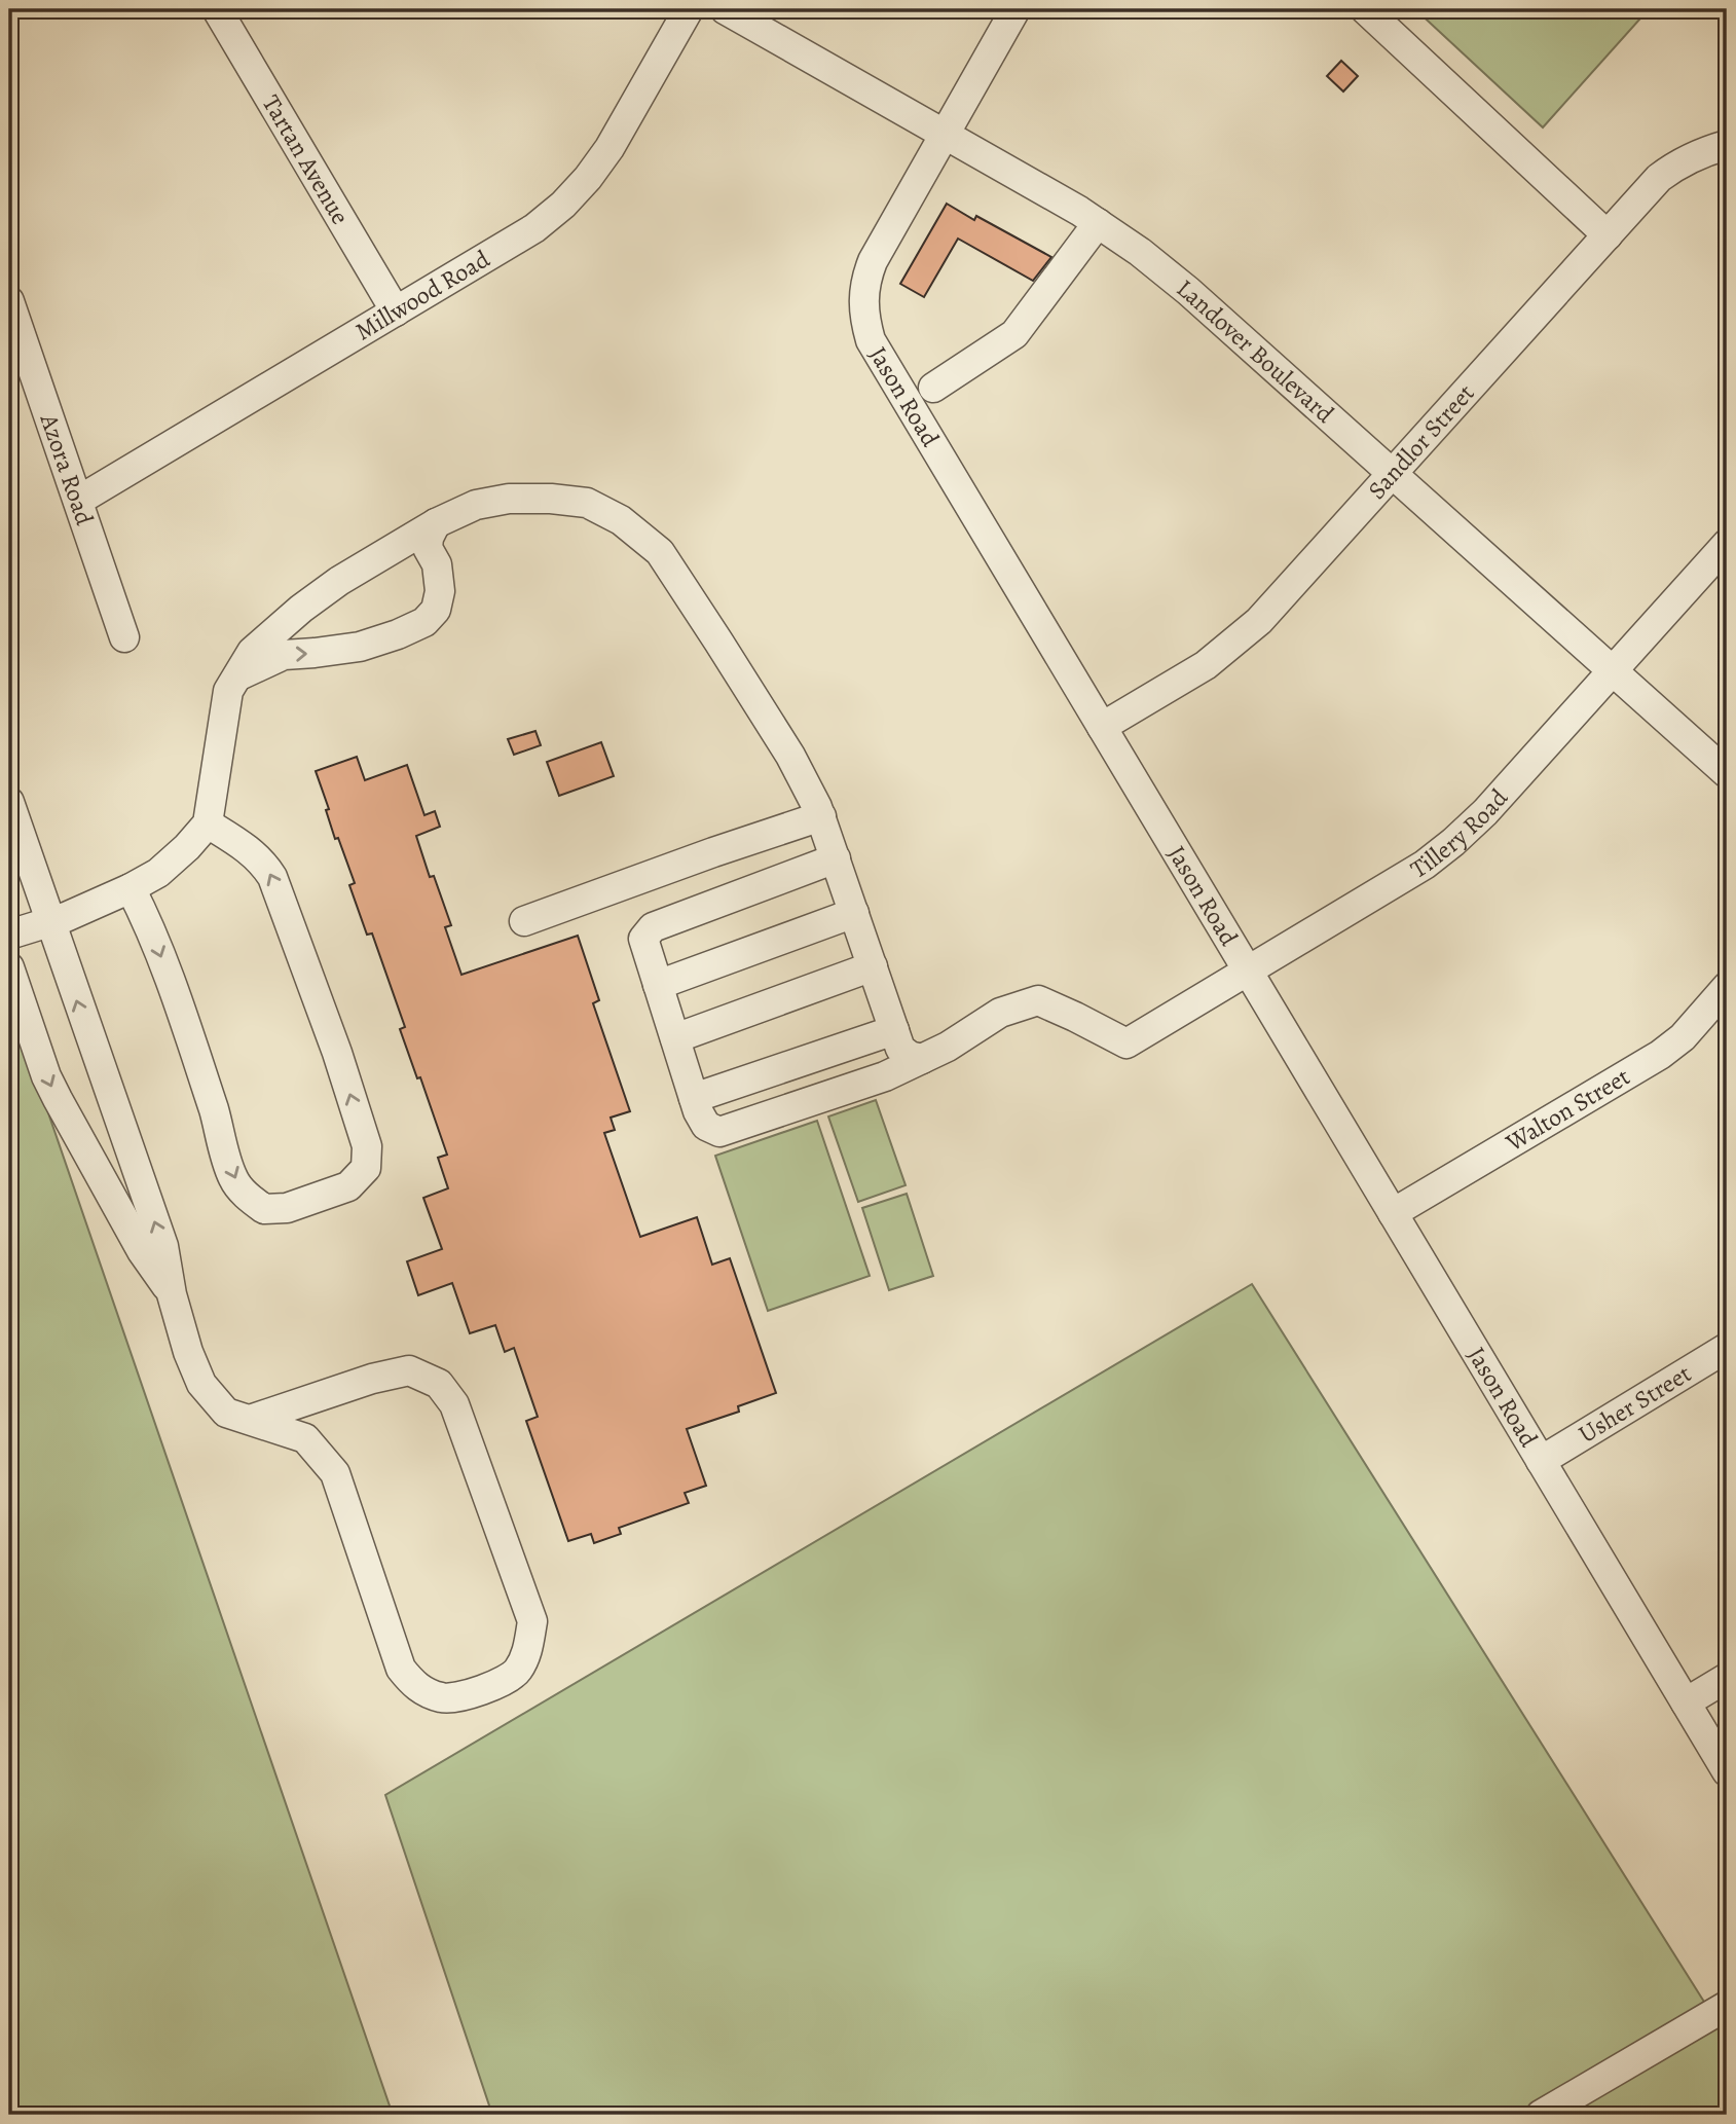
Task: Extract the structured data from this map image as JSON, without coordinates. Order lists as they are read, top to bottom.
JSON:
{
  "streets": {
    "street": [
      "Tartan Avenue",
      "Millwood Road",
      "Landover Boulevard",
      "Jason Road",
      "Sandlor Street",
      "Azora Road",
      "Tillery Road",
      "Walton Street",
      "Usher Street"
    ]
  },
  "crossings": [
    ["Tartan Avenue", "Millwood Road"],
    ["Millwood Road", "Azora Road"],
    ["Landover Boulevard", "Jason Road"],
    ["Landover Boulevard", "Sandlor Street"],
    ["Landover Boulevard", "Tillery Road"],
    ["Jason Road", "Sandlor Street"],
    ["Jason Road", "Tillery Road"],
    ["Jason Road", "Walton Street"],
    ["Jason Road", "Usher Street"]
  ]
}
